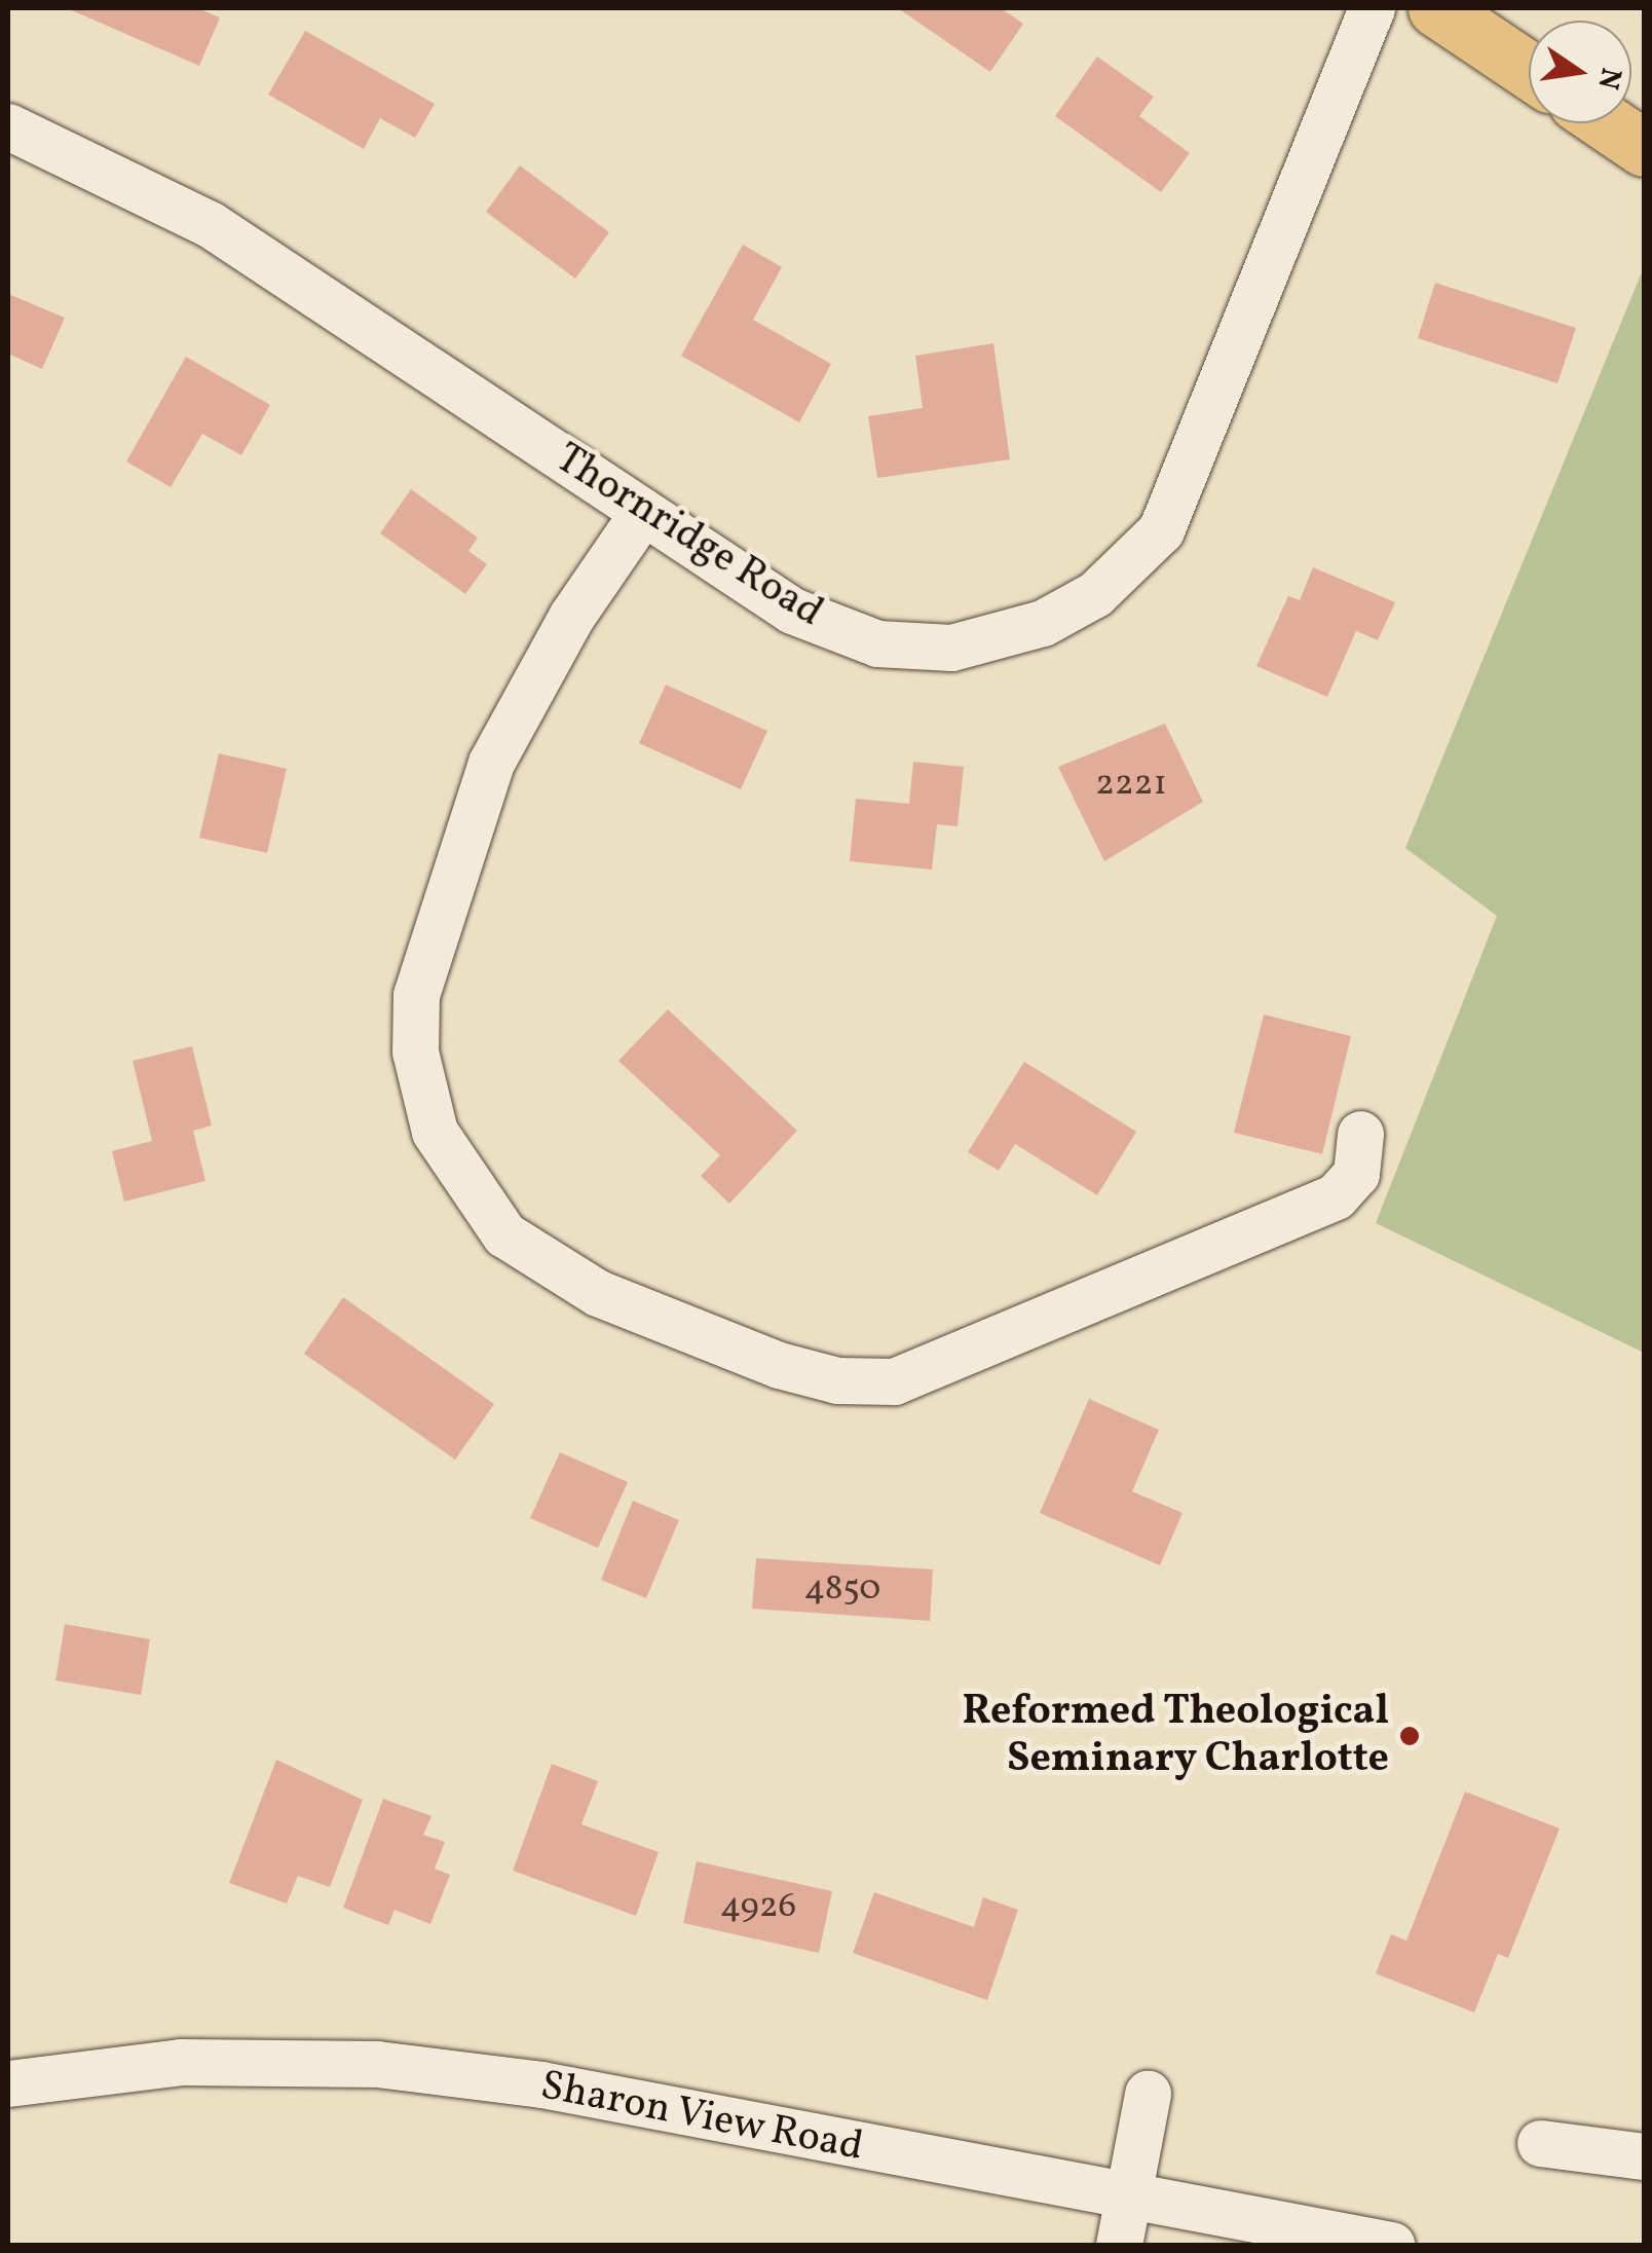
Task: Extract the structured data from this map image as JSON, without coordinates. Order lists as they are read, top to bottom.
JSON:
{
  "streets": {
    "street": ["Thornridge Road", "Sharon View Road"]
  },
  "places": ["Reformed Theological Seminary Charlotte"],
  "house_numbers": ["2221", "4850", "4926"],
  "north": "right"
}
